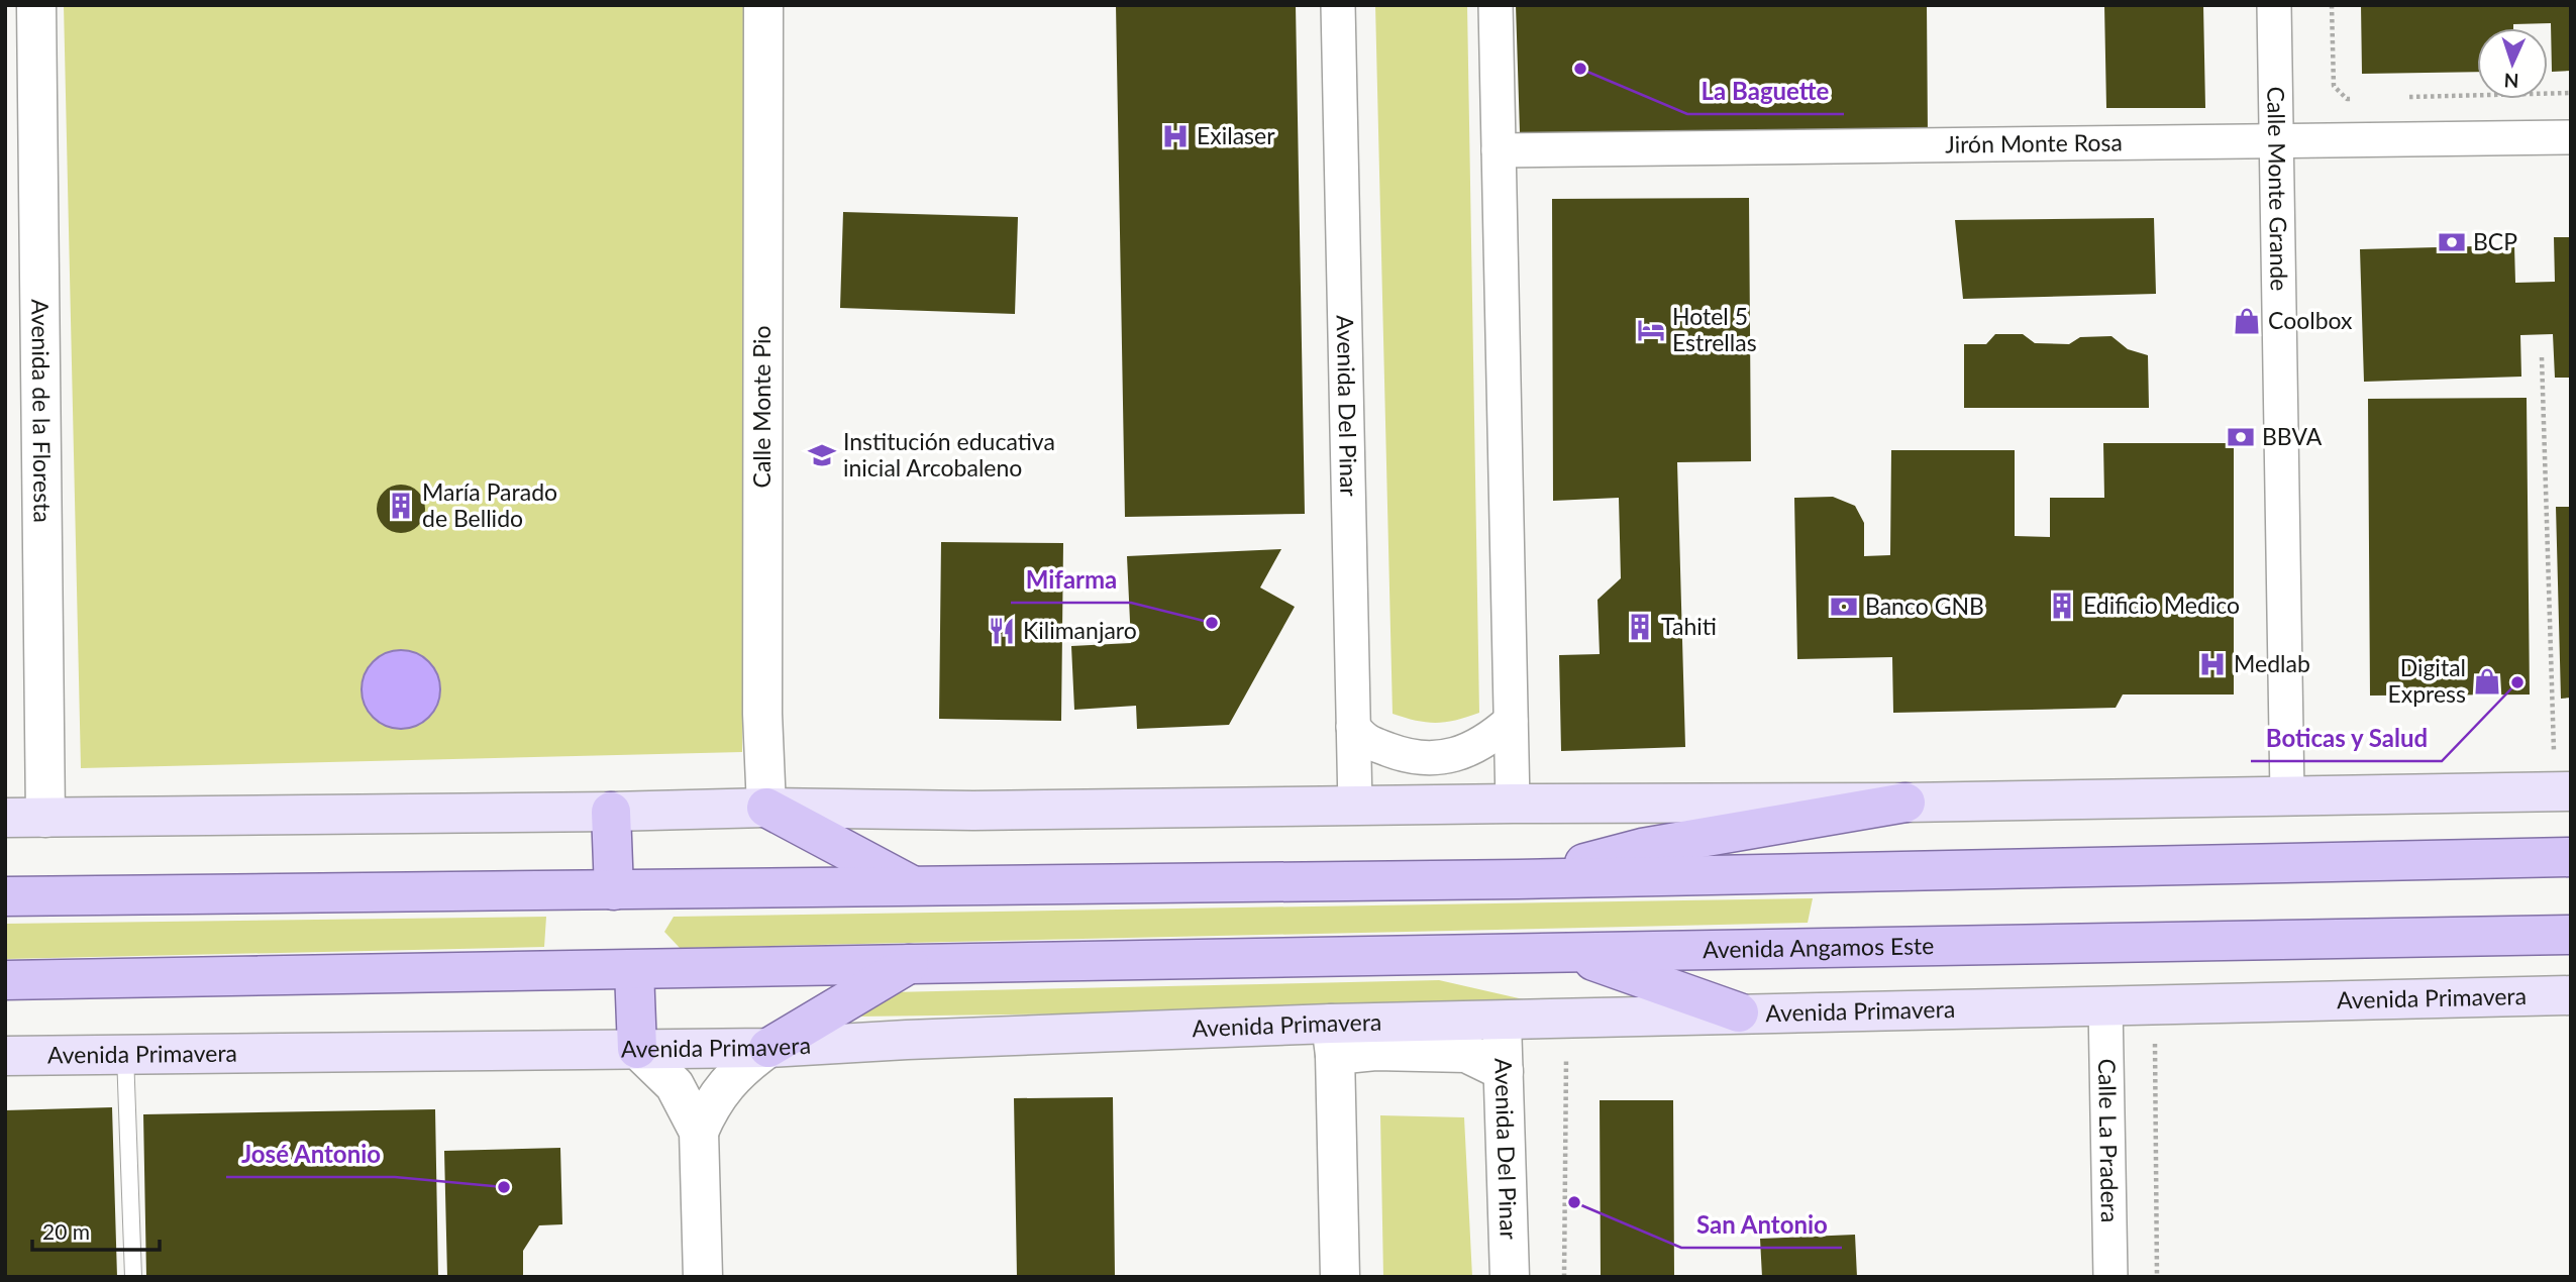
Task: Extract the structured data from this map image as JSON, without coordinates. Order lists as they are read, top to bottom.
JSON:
{
  "streets": {
    "main road": ["Avenida Angamos Este", "Avenida Primavera"],
    "street": [
      "Jirón Monte Rosa",
      "Calle Monte Grande",
      "Avenida Del Pinar",
      "Calle Monte Pio",
      "Avenida de la Floresta",
      "Calle La Pradera"
    ]
  },
  "crossings": [
    ["Jirón Monte Rosa", "Calle Monte Grande"],
    ["Avenida Del Pinar", "Avenida Primavera"],
    ["Avenida Primavera", "Calle La Pradera"]
  ],
  "places": {
    "other": [
      "La Baguette",
      "Mifarma",
      "Boticas y Salud",
      "José Antonio",
      "San Antonio"
    ],
    "hospital": ["Exilaser", "Medlab"],
    "bank": ["BCP", "BBVA", "Banco GNB"],
    "shop": ["Coolbox", "Digital Express"],
    "hotel": ["Hotel 5 Estrellas"],
    "school or university": ["Institución educativa inicial Arcobaleno"],
    "building": ["María Parado de Bellido", "Edificio Medico", "Tahiti"],
    "restaurant": ["Kilimanjaro"]
  },
  "scale_bar": "20 m",
  "north": "bottom"
}
